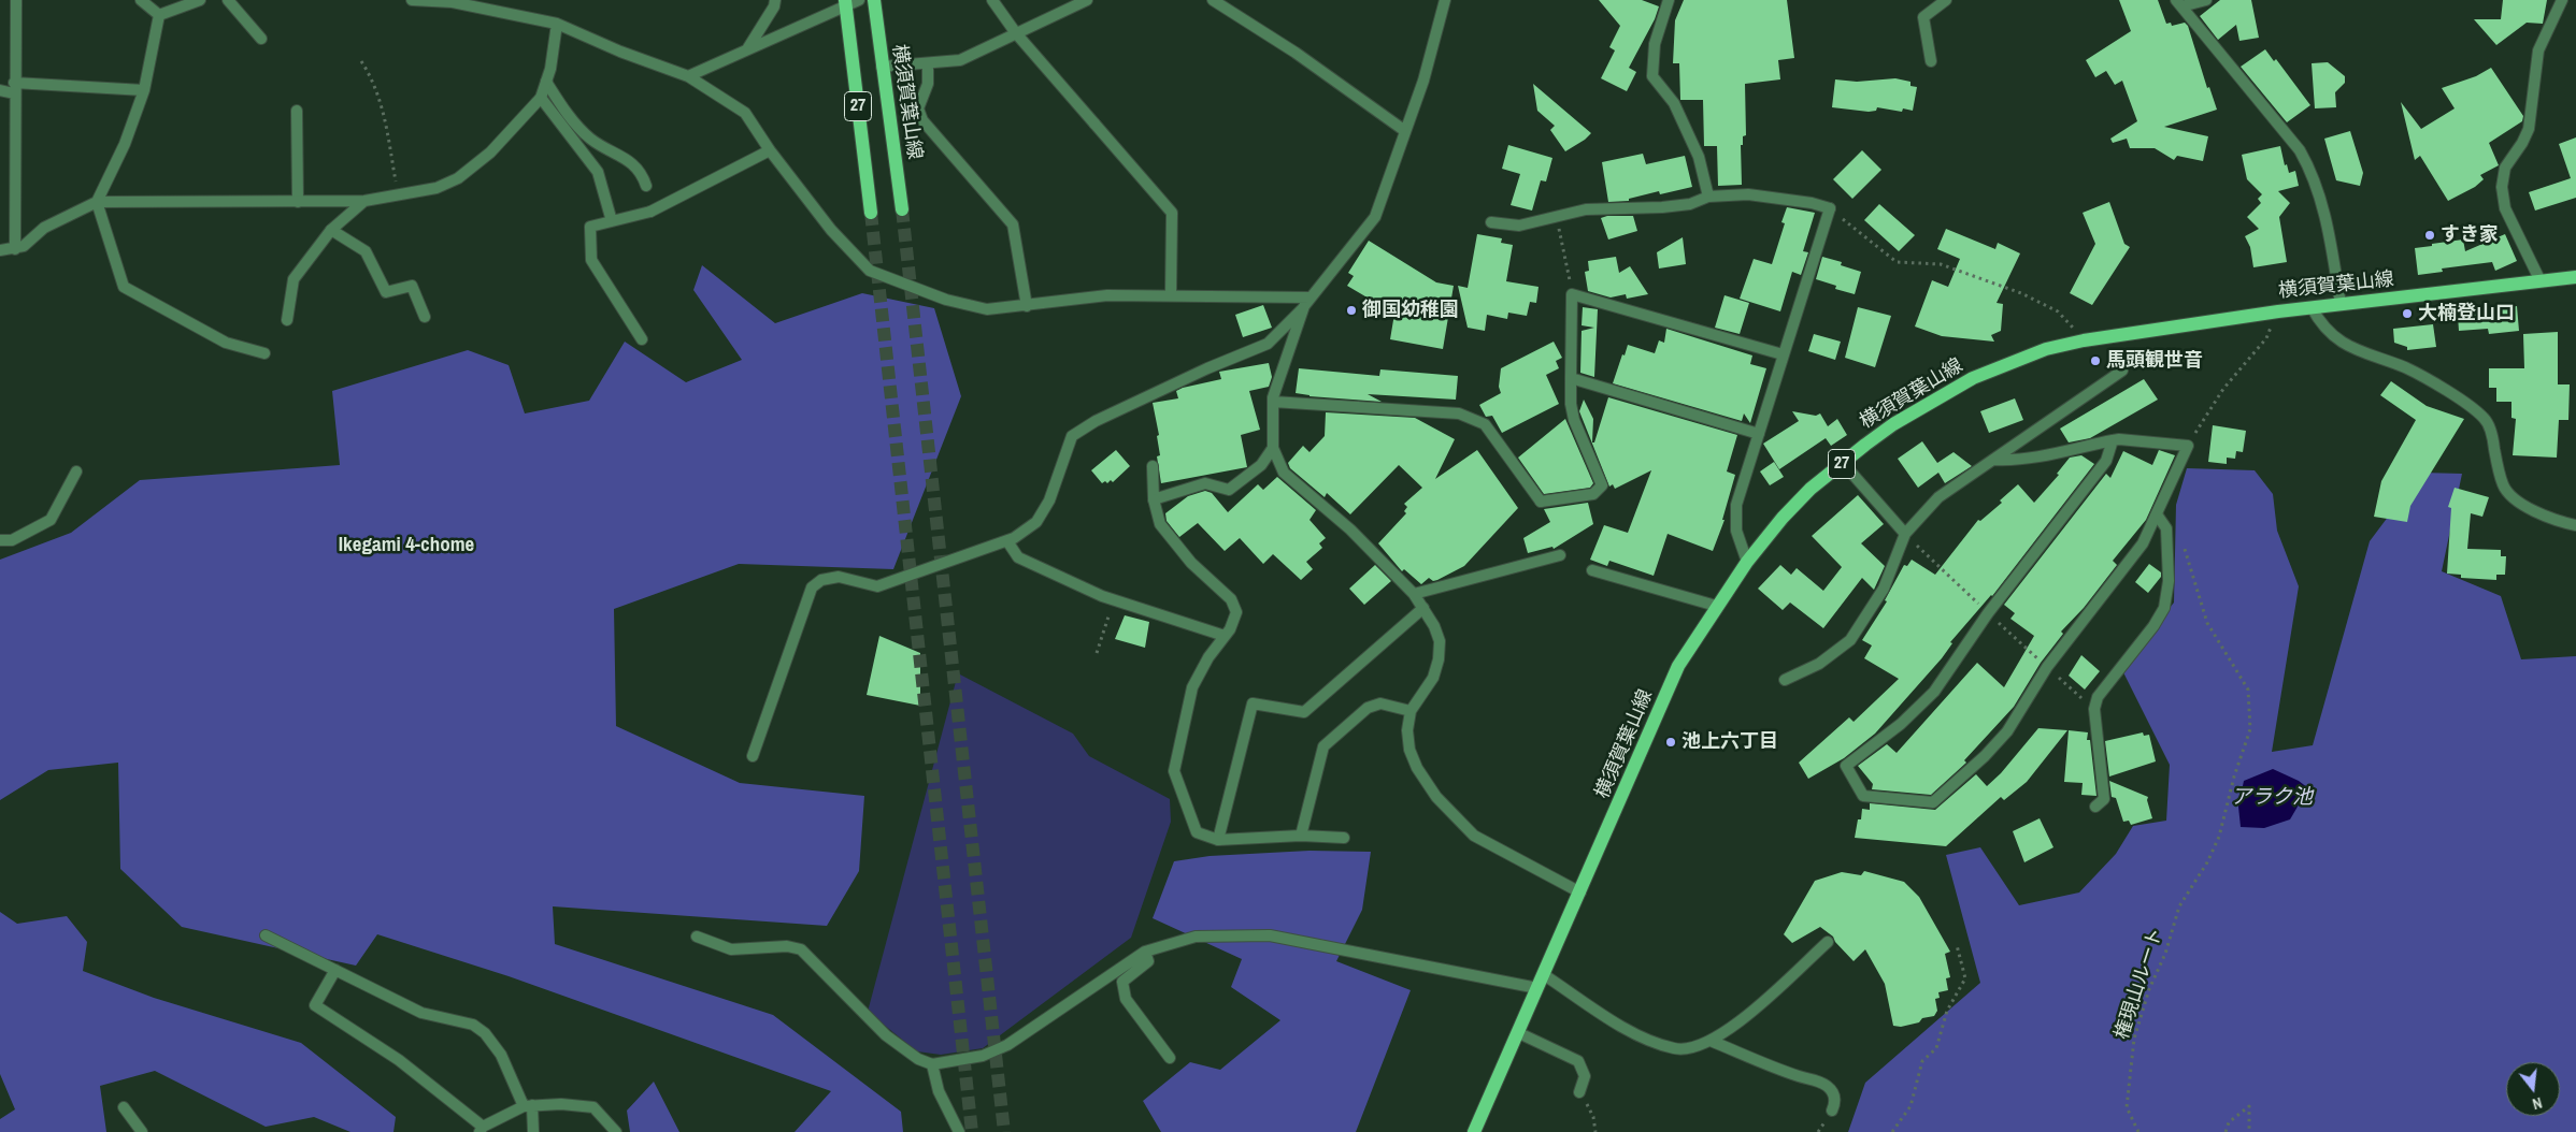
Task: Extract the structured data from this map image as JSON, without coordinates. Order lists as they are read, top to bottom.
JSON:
{
  "streets": {
    "main road": ["横須賀葉山線", "27"],
    "path": ["権現山ルート"]
  },
  "districts": ["Ikegami 4-chome"],
  "water": ["アラク池"],
  "places": [
    "すき家",
    "御国幼稚園",
    "大楠登山口",
    "馬頭観世音",
    "池上六丁目"
  ],
  "north": "bottom"
}
